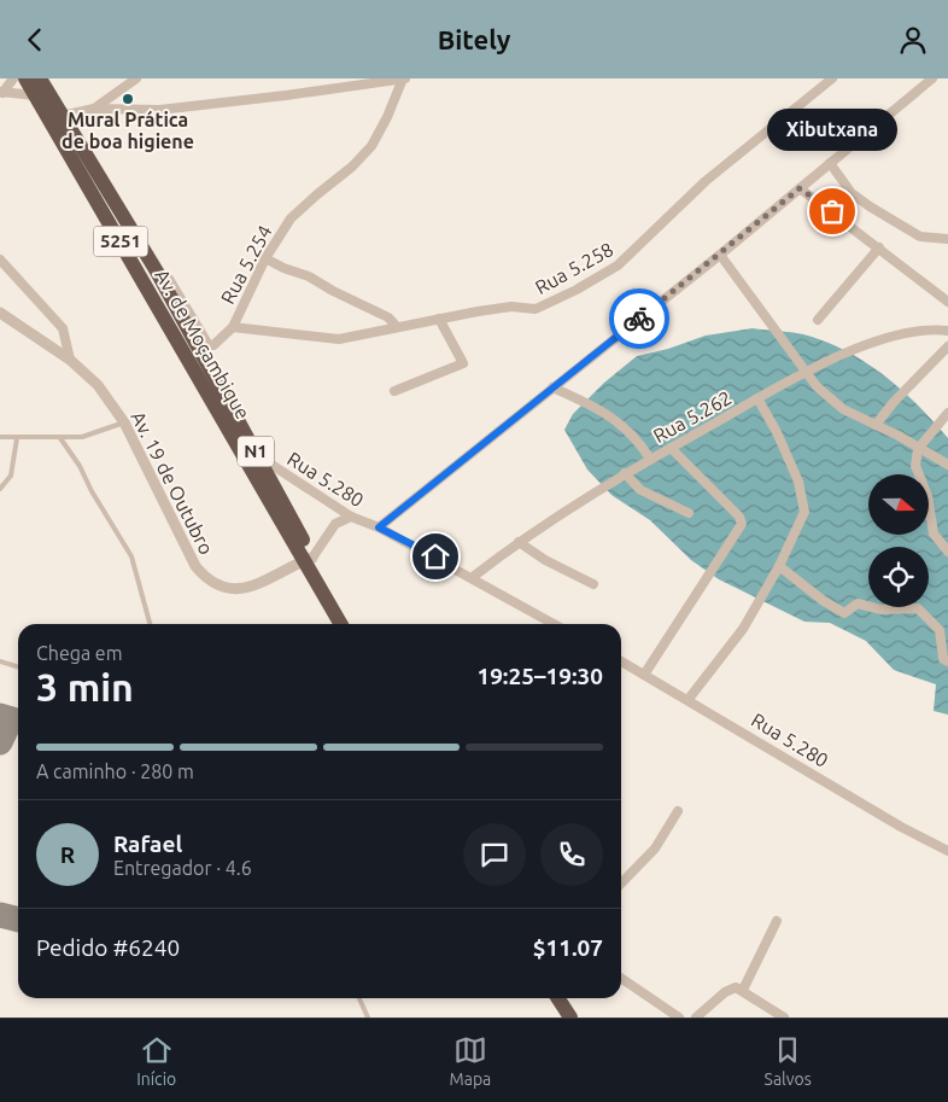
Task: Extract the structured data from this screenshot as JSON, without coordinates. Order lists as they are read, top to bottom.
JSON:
{
  "streets": {
    "highway": ["5251", "Av. de Moçambique", "N1"],
    "street": [
      "Rua 5.254",
      "Rua 5.258",
      "Rua 5.262",
      "Rua 5.280",
      "Av. 19 de Outubro"
    ]
  },
  "crossings": [
    ["Rua 5.254", "Rua 5.258"],
    ["Rua 5.254", "Av. de Moçambique"],
    ["Av. de Moçambique", "Rua 5.280"],
    ["Av. de Moçambique", "Av. 19 de Outubro"],
    ["Rua 5.262", "Rua 5.280"]
  ],
  "places": ["Mural Prática de boa higiene", "Xibutxana"],
  "north": "right",
  "page": {
    "header": "Bitely",
    "bubble": "Xibutxana",
    "heading": ["3 min", "Chega em", "19:25–19:30"],
    "panel": [
      "Rafael",
      "Entregador · 4.6",
      "Pedido #6240",
      "$11.07"
    ],
    "bar": "A caminho · 280 m",
    "round": "R",
    "tabs": ["Início", "Mapa", "Salvos"]
  }
}
